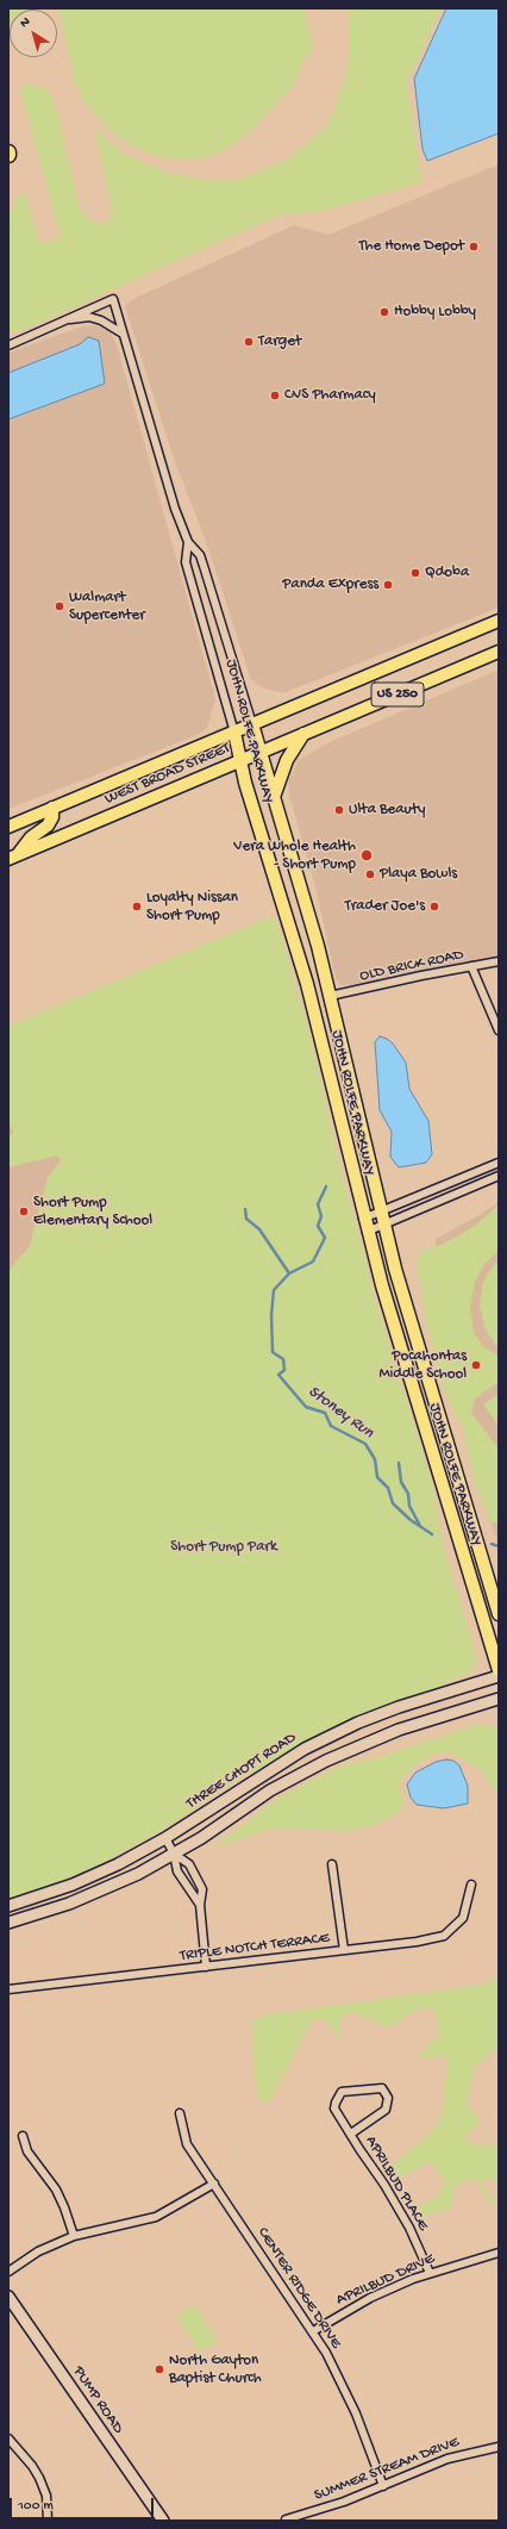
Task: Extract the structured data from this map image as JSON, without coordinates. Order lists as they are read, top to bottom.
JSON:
{
  "streets": {
    "main road": [
      "US 250",
      "JOHN ROLFE PARKWAY",
      "WEST BROAD STREET",
      "THREE CHOPT ROAD",
      "PUMP ROAD"
    ],
    "street": [
      "OLD BRICK ROAD",
      "TRIPLE NOTCH TERRACE",
      "APRILBUD PLACE",
      "APRILBUD DRIVE",
      "CENTER RIDGE DRIVE",
      "SUMMER STREAM DRIVE"
    ]
  },
  "crossings": [
    ["JOHN ROLFE PARKWAY", "WEST BROAD STREET"],
    ["JOHN ROLFE PARKWAY", "OLD BRICK ROAD"],
    ["APRILBUD PLACE", "APRILBUD DRIVE"],
    ["APRILBUD DRIVE", "CENTER RIDGE DRIVE"],
    ["CENTER RIDGE DRIVE", "SUMMER STREAM DRIVE"]
  ],
  "water": ["Stoney Run"],
  "parks": ["Short Pump Park"],
  "places": [
    "The Home Depot",
    "Hobby Lobby",
    "Target",
    "CVS Pharmacy",
    "Qdoba",
    "Panda Express",
    "Walmart Supercenter",
    "Ulta Beauty",
    "Vera Whole Health - Short Pump",
    "Playa Bowls",
    "Loyalty Nissan Short Pump",
    "Trader Joe's",
    "Short Pump Elementary School",
    "Pocahontas Middle School",
    "North Gayton Baptist Church"
  ],
  "scale_bar": "100 m",
  "north": "top left"
}
